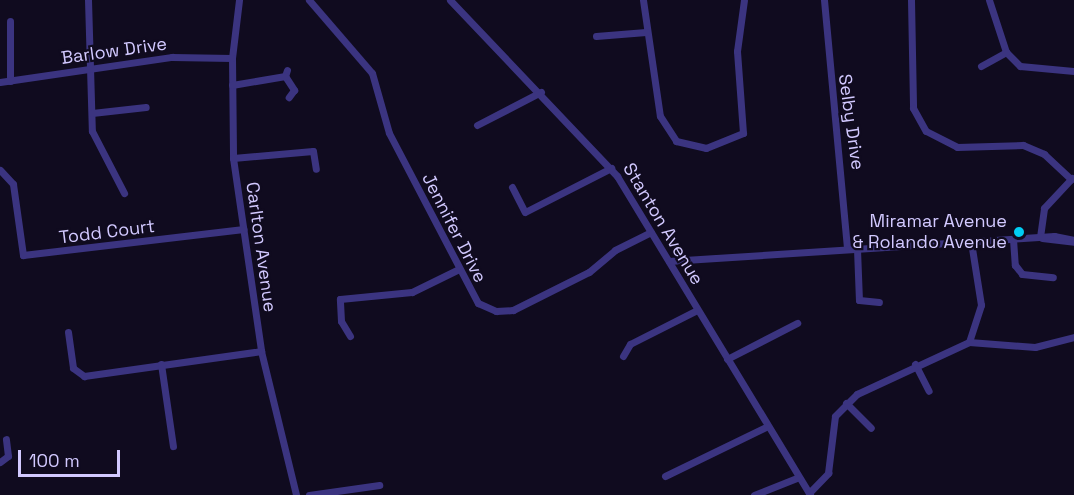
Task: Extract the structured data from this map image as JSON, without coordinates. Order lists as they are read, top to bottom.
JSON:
{
  "streets": {
    "street": [
      "Barlow Drive",
      "Selby Drive",
      "Stanton Avenue",
      "Jennifer Drive",
      "Todd Court",
      "Carlton Avenue"
    ]
  },
  "crossings": [
    ["Barlow Drive", "Carlton Avenue"],
    ["Stanton Avenue", "Jennifer Drive"],
    ["Todd Court", "Carlton Avenue"]
  ],
  "places": ["Miramar Avenue & Rolando Avenue"],
  "scale_bar": "100 m"
}
